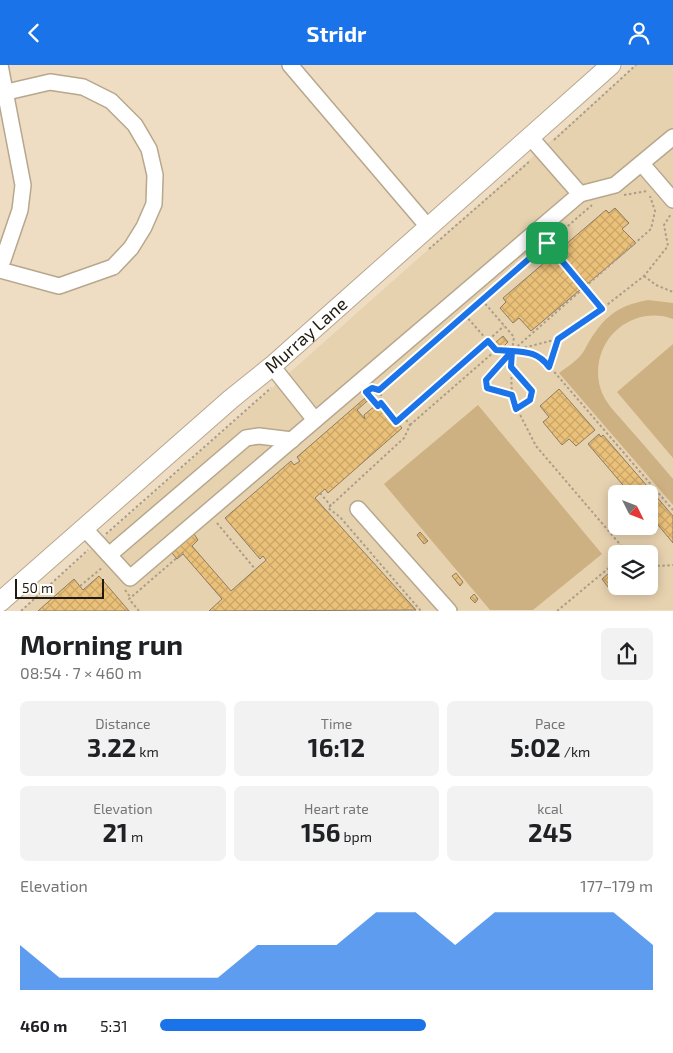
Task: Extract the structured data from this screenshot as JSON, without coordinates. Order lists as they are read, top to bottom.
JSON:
{
  "streets": {
    "main road": ["Murray Lane"]
  },
  "scale_bar": "50 m",
  "north": "bottom right",
  "page": {
    "header": "Stridr",
    "scale": "50 m",
    "heading": ["Morning run", "08:54 · 7 × 460 m"],
    "stats": [
      ["Distance", "3.22 km"],
      ["Time", "16:12"],
      ["Pace", "5:02 /km"],
      ["Elevation", "21 m"],
      ["Heart rate", "156 bpm"],
      ["kcal", "245"]
    ],
    "chart": ["Elevation", "177–179 m"],
    "list": [
      {
        "name": "460 m",
        "note": "5:31"
      }
    ]
  }
}
